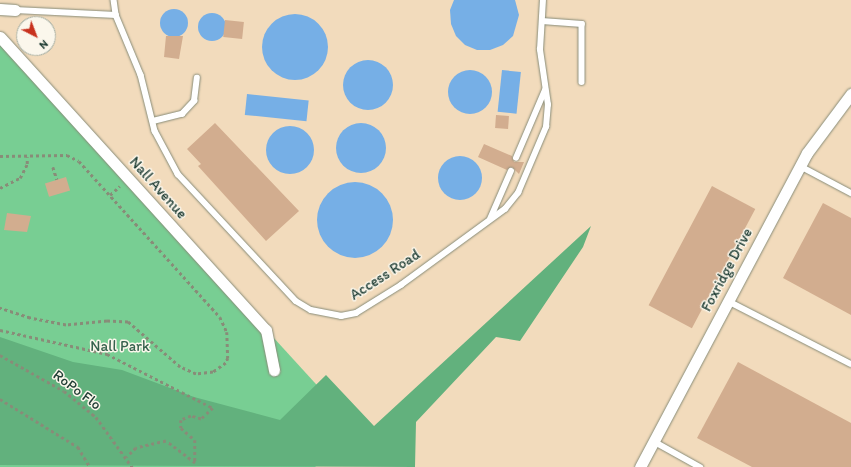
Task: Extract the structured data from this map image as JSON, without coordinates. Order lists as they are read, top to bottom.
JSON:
{
  "streets": {
    "street": ["Nall Avenue", "Foxridge Drive"],
    "lane": ["Access Road"],
    "path": ["RoPo Flo"]
  },
  "parks": ["Nall Park"],
  "north": "bottom right"
}
